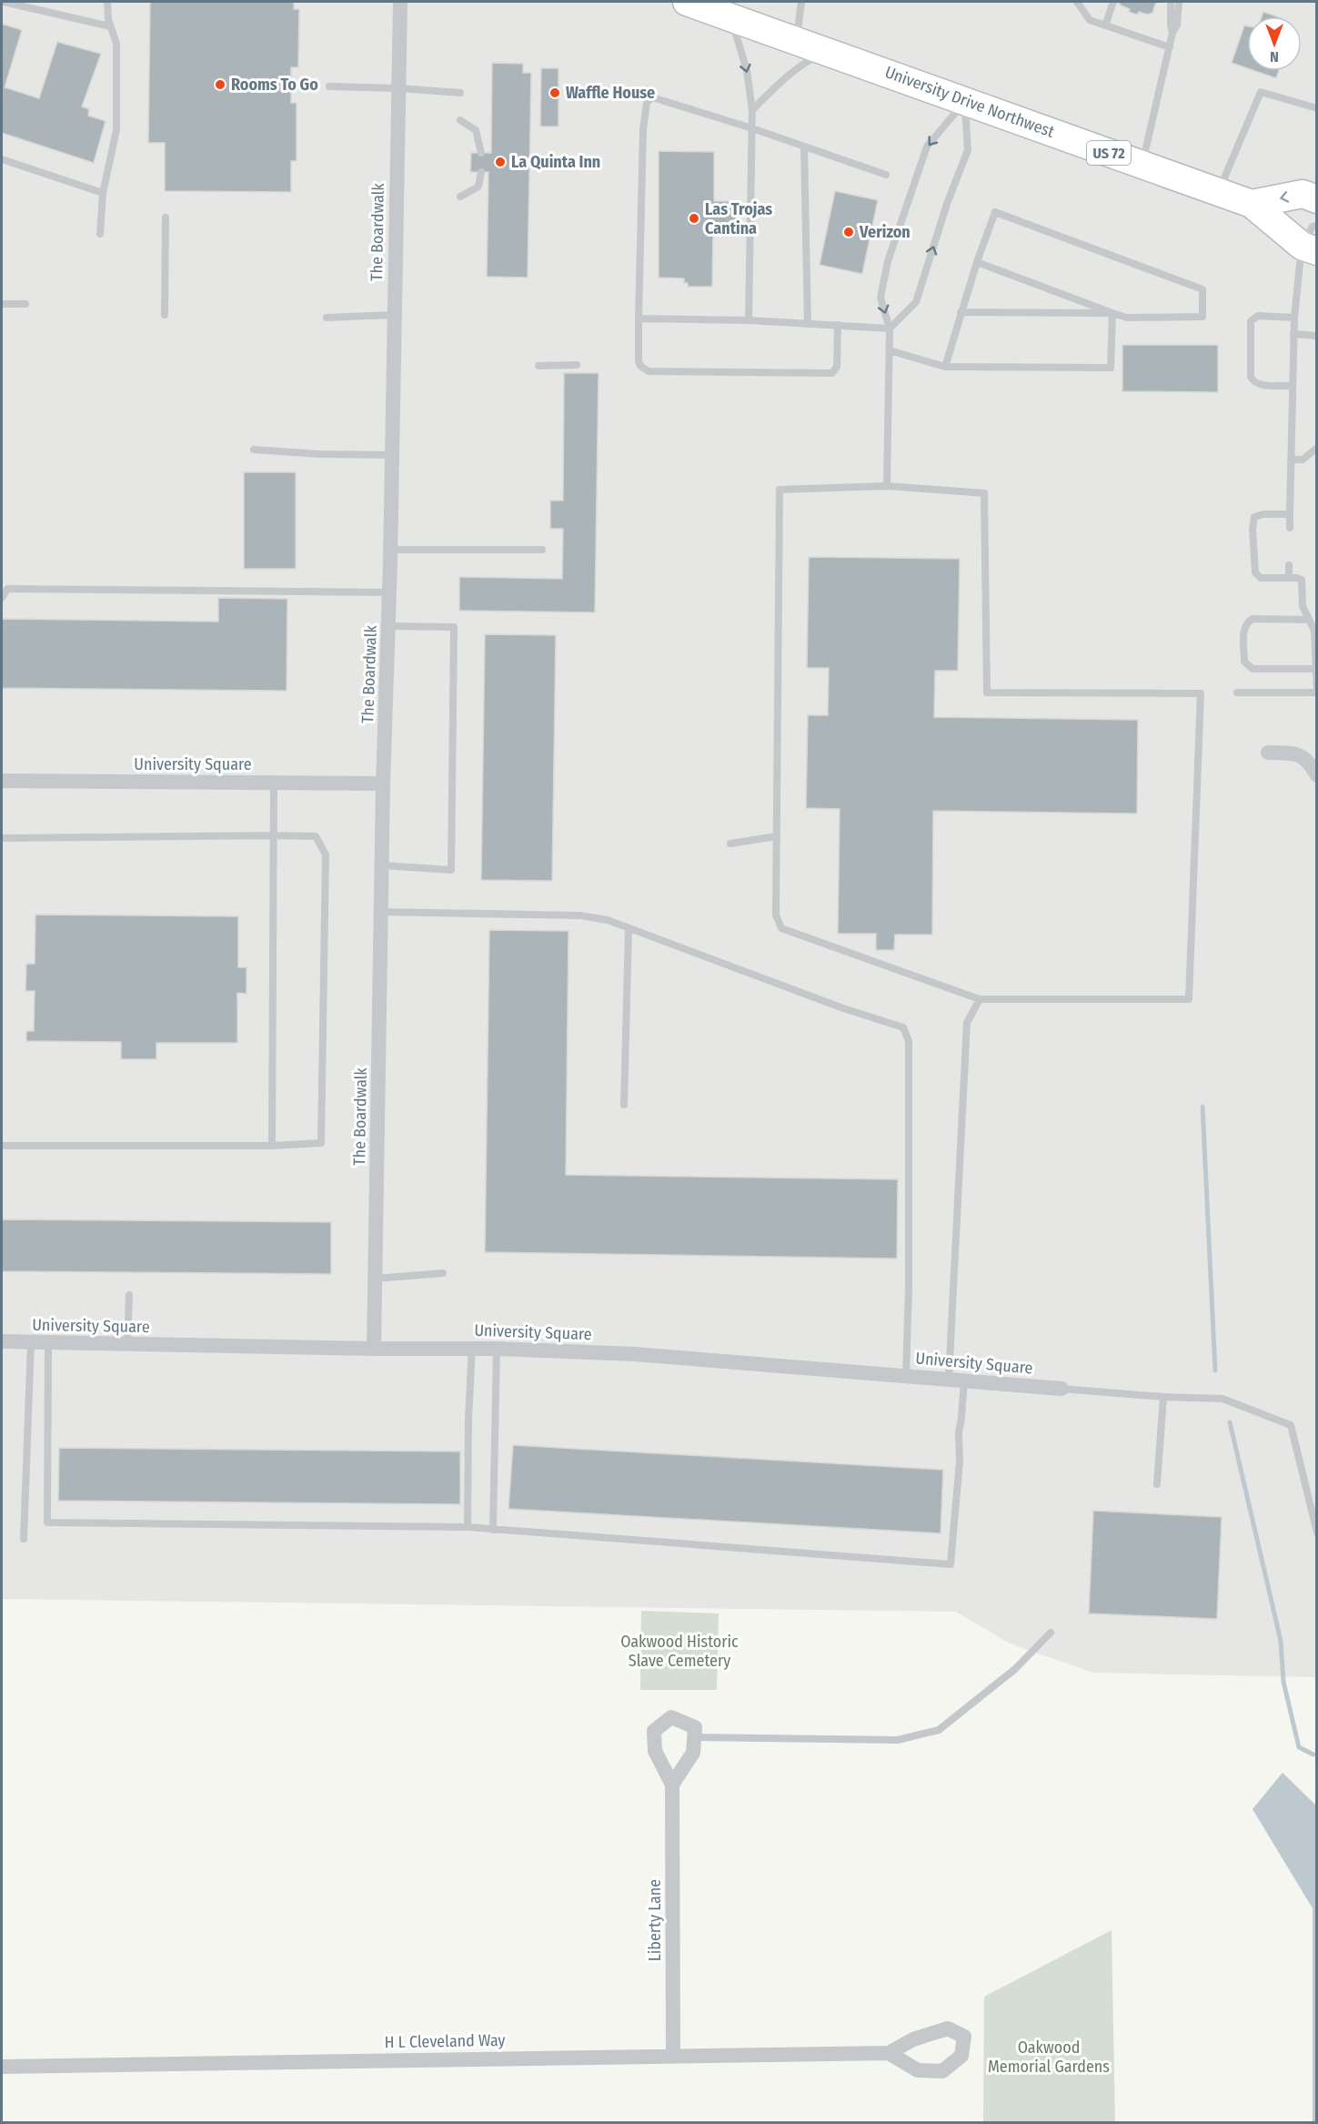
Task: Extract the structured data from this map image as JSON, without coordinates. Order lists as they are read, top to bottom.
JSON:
{
  "streets": {
    "highway": ["University Drive Northwest", "US 72"],
    "street": [
      "The Boardwalk",
      "University Square",
      "Liberty Lane",
      "H L Cleveland Way"
    ]
  },
  "crossings": [
    ["The Boardwalk", "University Square"],
    ["Liberty Lane", "H L Cleveland Way"]
  ],
  "parks": ["Oakwood Historic Slave Cemetery", "Oakwood Memorial Gardens"],
  "places": [
    "Rooms To Go",
    "Waffle House",
    "La Quinta Inn",
    "Las Trojas Cantina",
    "Verizon"
  ],
  "north": "bottom"
}
